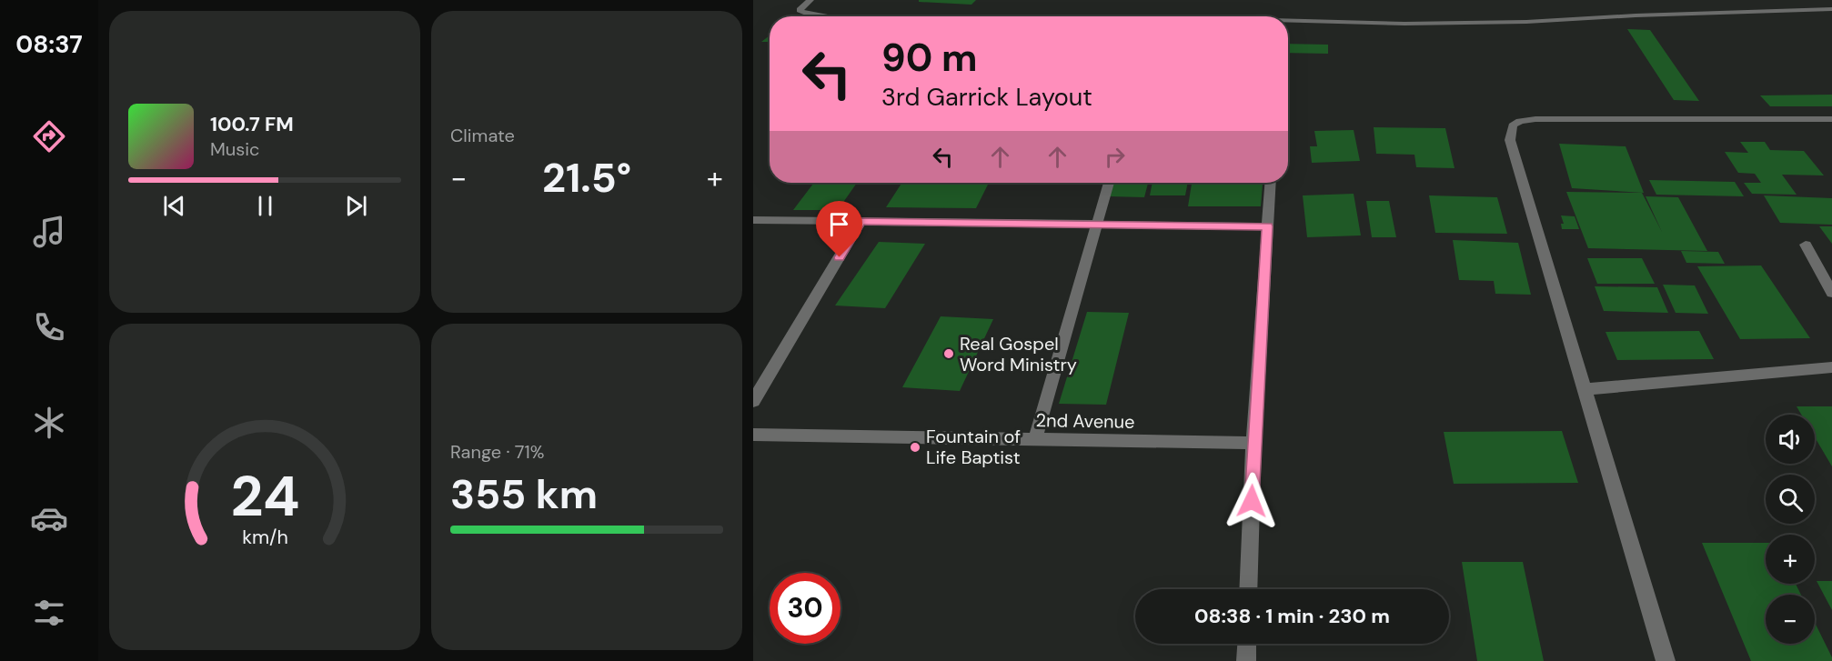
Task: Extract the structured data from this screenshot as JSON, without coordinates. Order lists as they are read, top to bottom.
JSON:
{
  "streets": {
    "street": ["2nd Avenue"]
  },
  "places": ["Real Gospel Word Ministry", "Fountain of Life Baptist"],
  "page": {
    "tabs": "08:37",
    "tile": [
      "Climate",
      ["Range · 71%", "355 km"]
    ],
    "turn": ["90 m", "3rd Garrick Layout"],
    "song": ["100.7 FM", "Music"],
    "heat": ["−", "21.5°", "+"],
    "map_buttons": ["+", "−"],
    "limit": "30",
    "trip": "08:38 · 1 min · 230 m",
    "gauge": ["24", "km/h"]
  }
}
